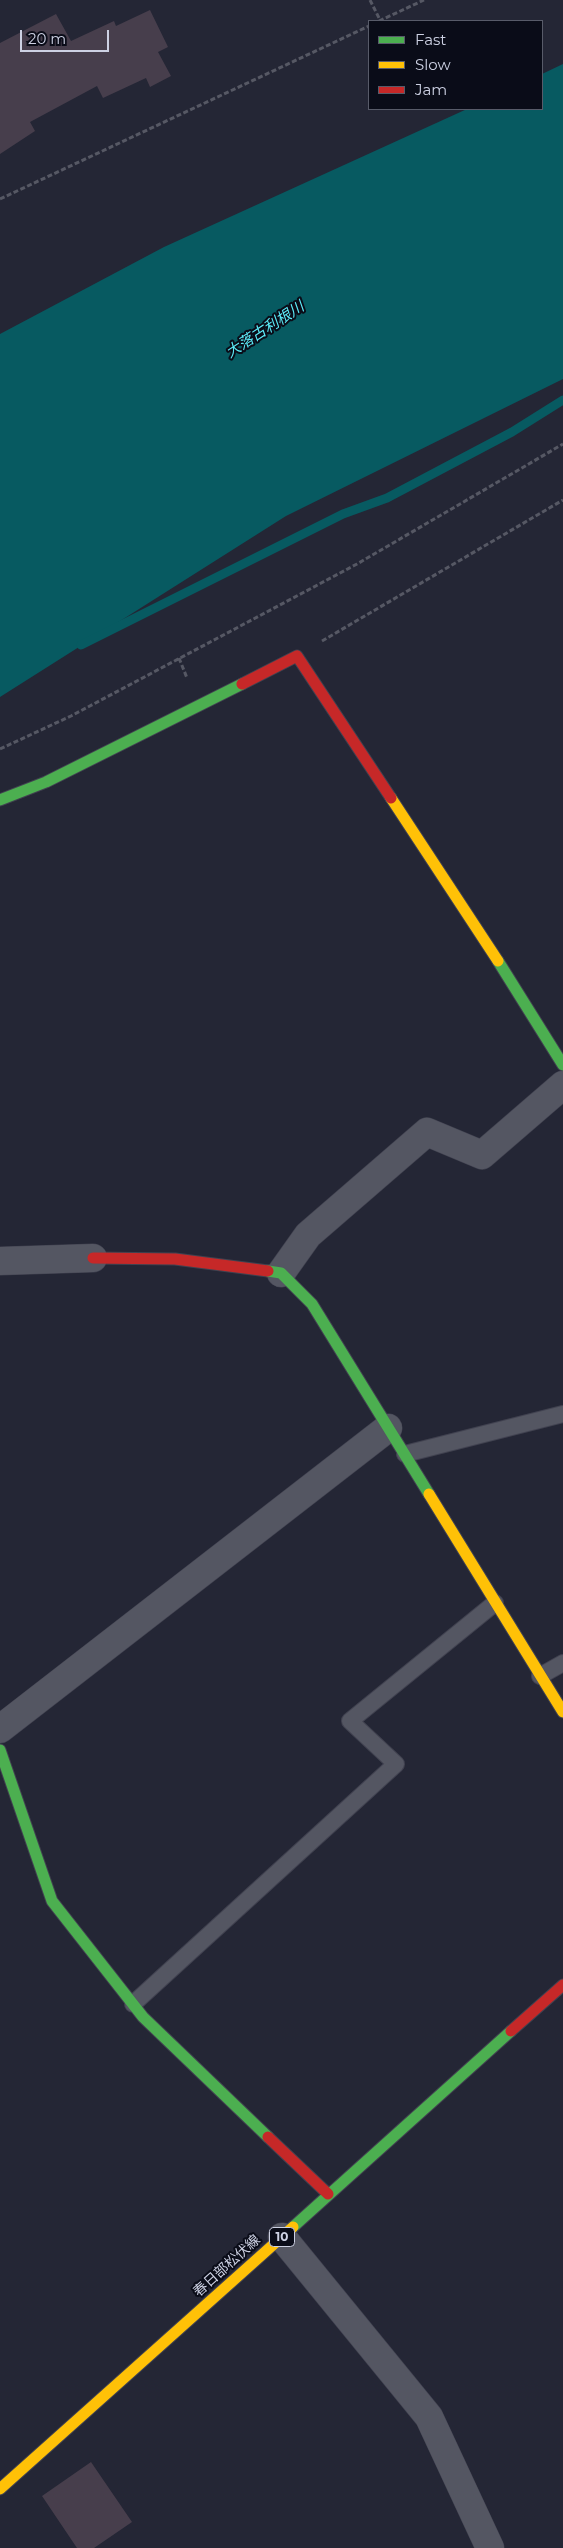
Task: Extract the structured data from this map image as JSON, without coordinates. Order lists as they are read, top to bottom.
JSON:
{
  "streets": {
    "street": ["10", "春日部松伏線"]
  },
  "water": ["大落古利根川"],
  "legend": ["Fast", "Slow", "Jam"],
  "scale_bar": "20 m"
}
